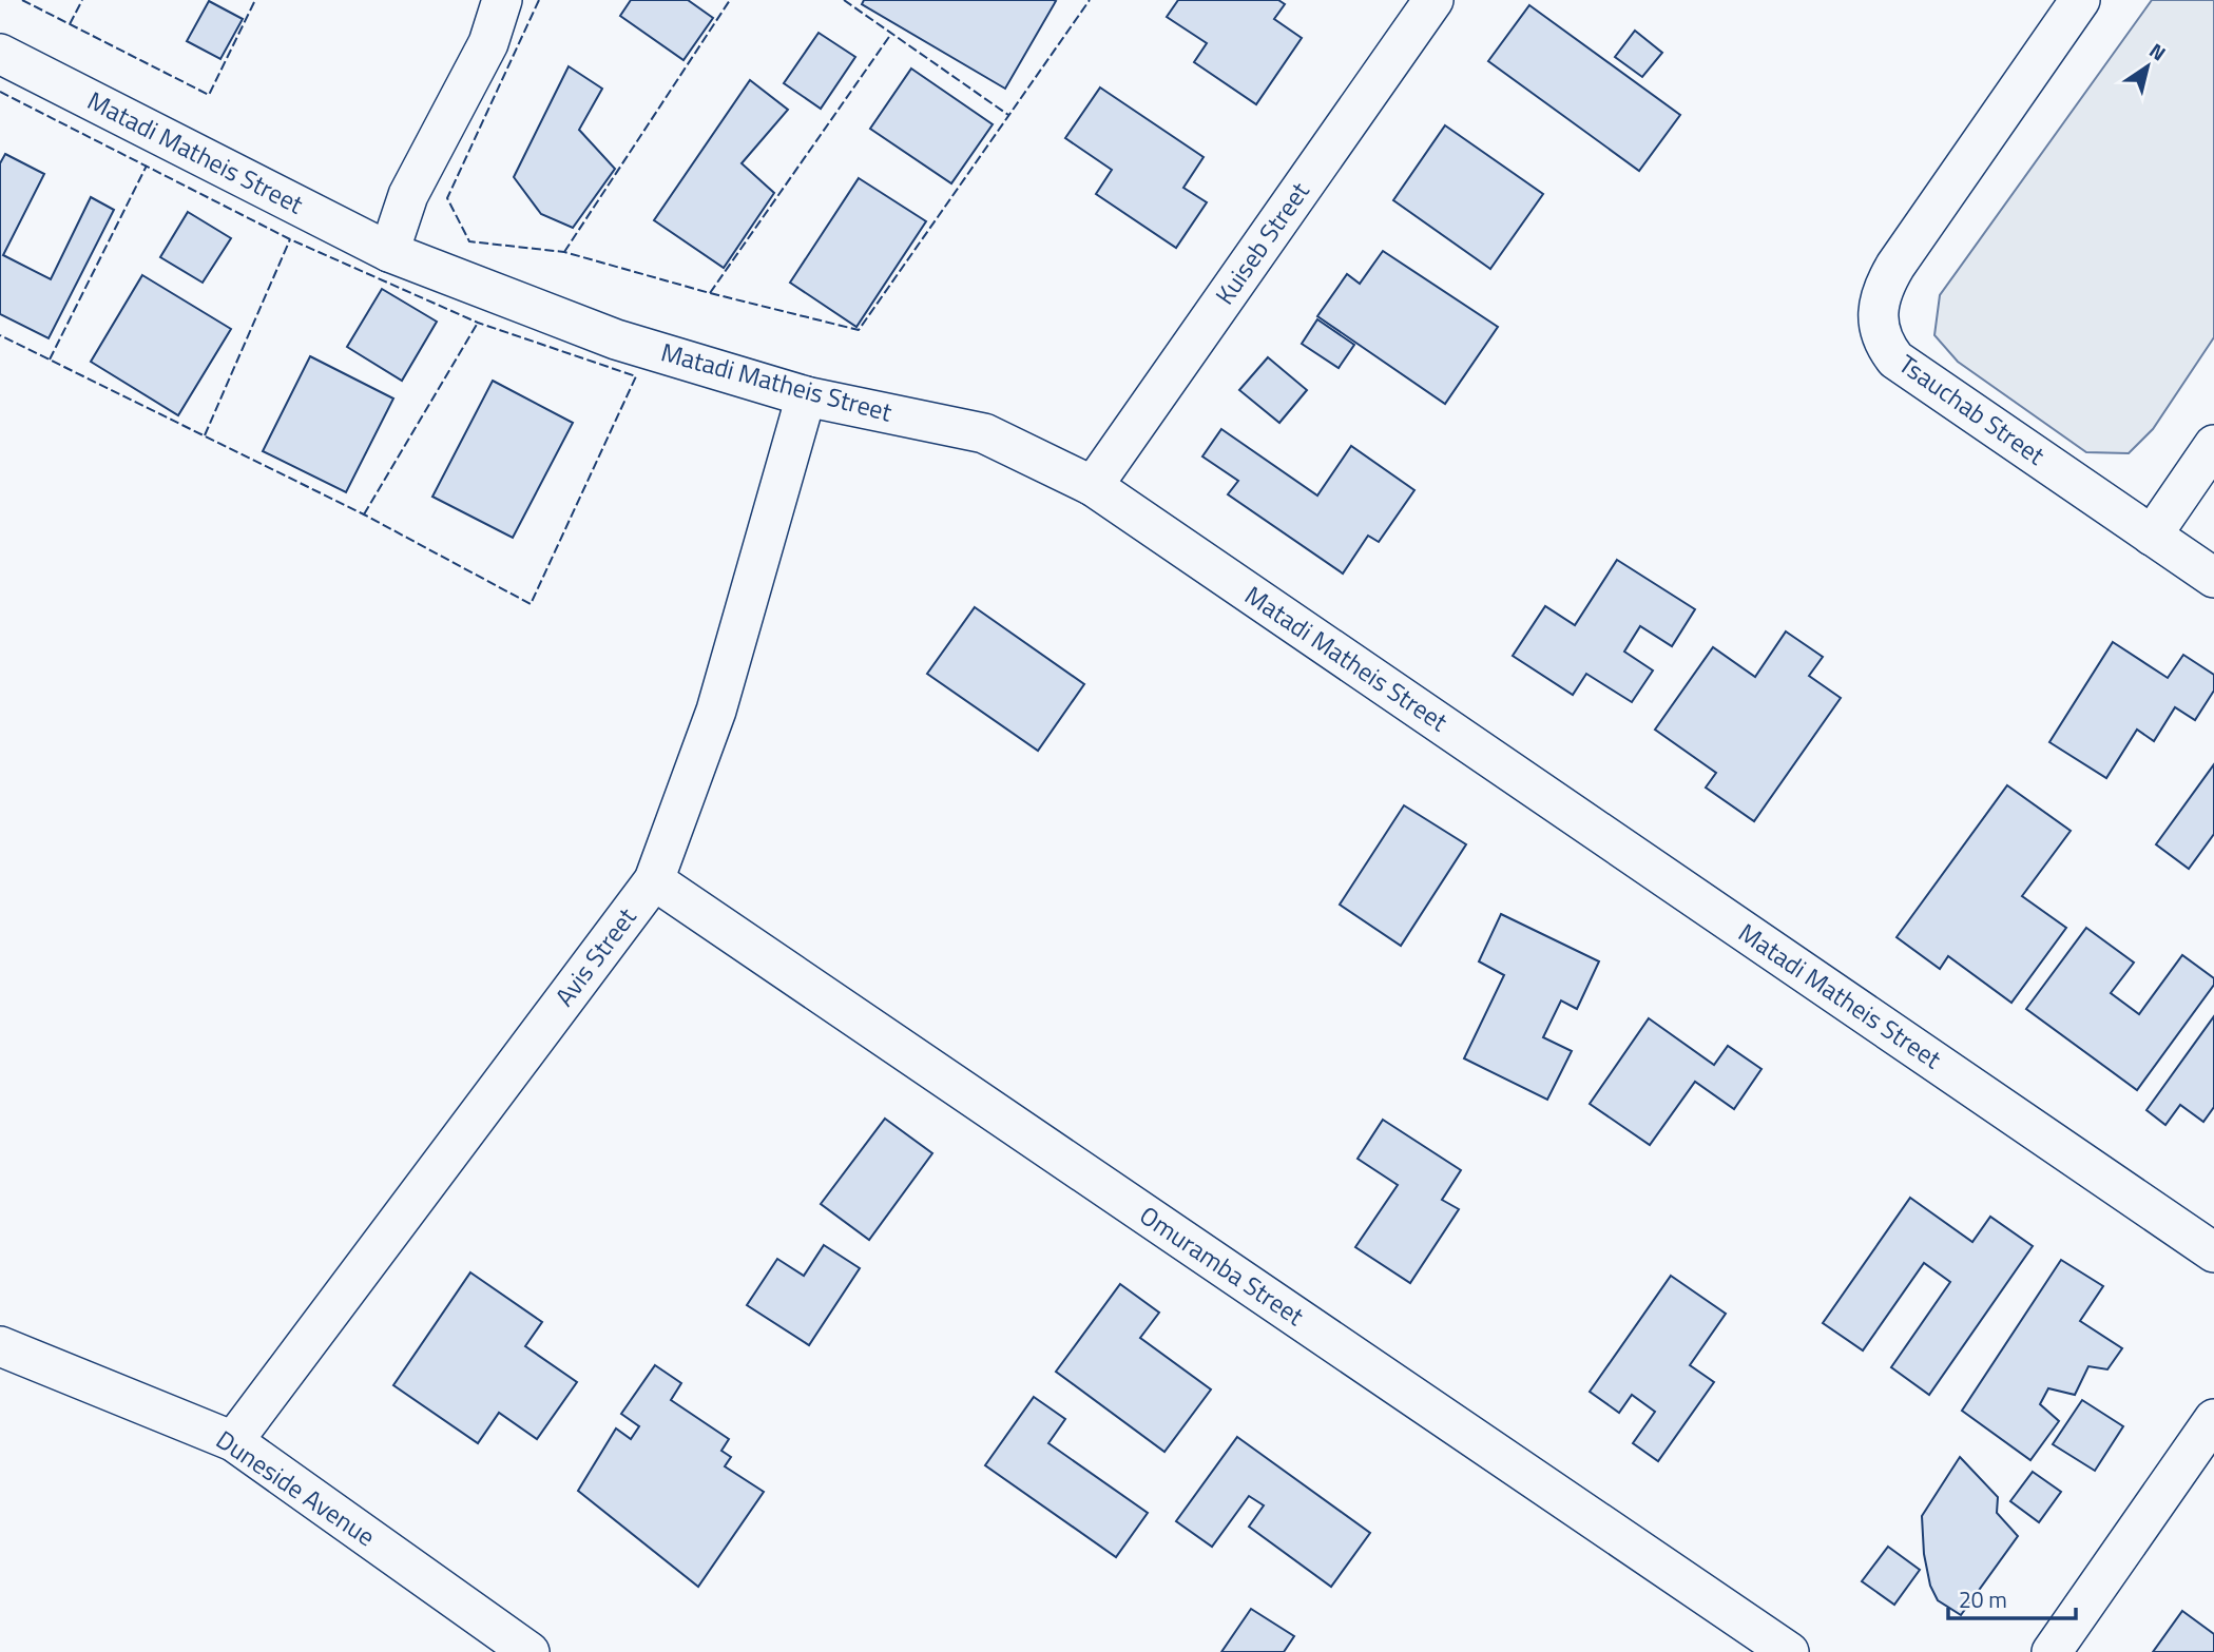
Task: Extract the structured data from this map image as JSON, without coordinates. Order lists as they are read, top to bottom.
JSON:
{
  "streets": {
    "street": [
      "Matadi Matheis Street",
      "Kuiseb Street",
      "Tsauchab Street",
      "Avis Street",
      "Omuramba Street",
      "Duneside Avenue"
    ]
  },
  "crossings": [
    ["Matadi Matheis Street", "Kuiseb Street"],
    ["Matadi Matheis Street", "Avis Street"],
    ["Avis Street", "Omuramba Street"],
    ["Avis Street", "Duneside Avenue"]
  ],
  "scale_bar": "20 m",
  "north": "top right"
}
